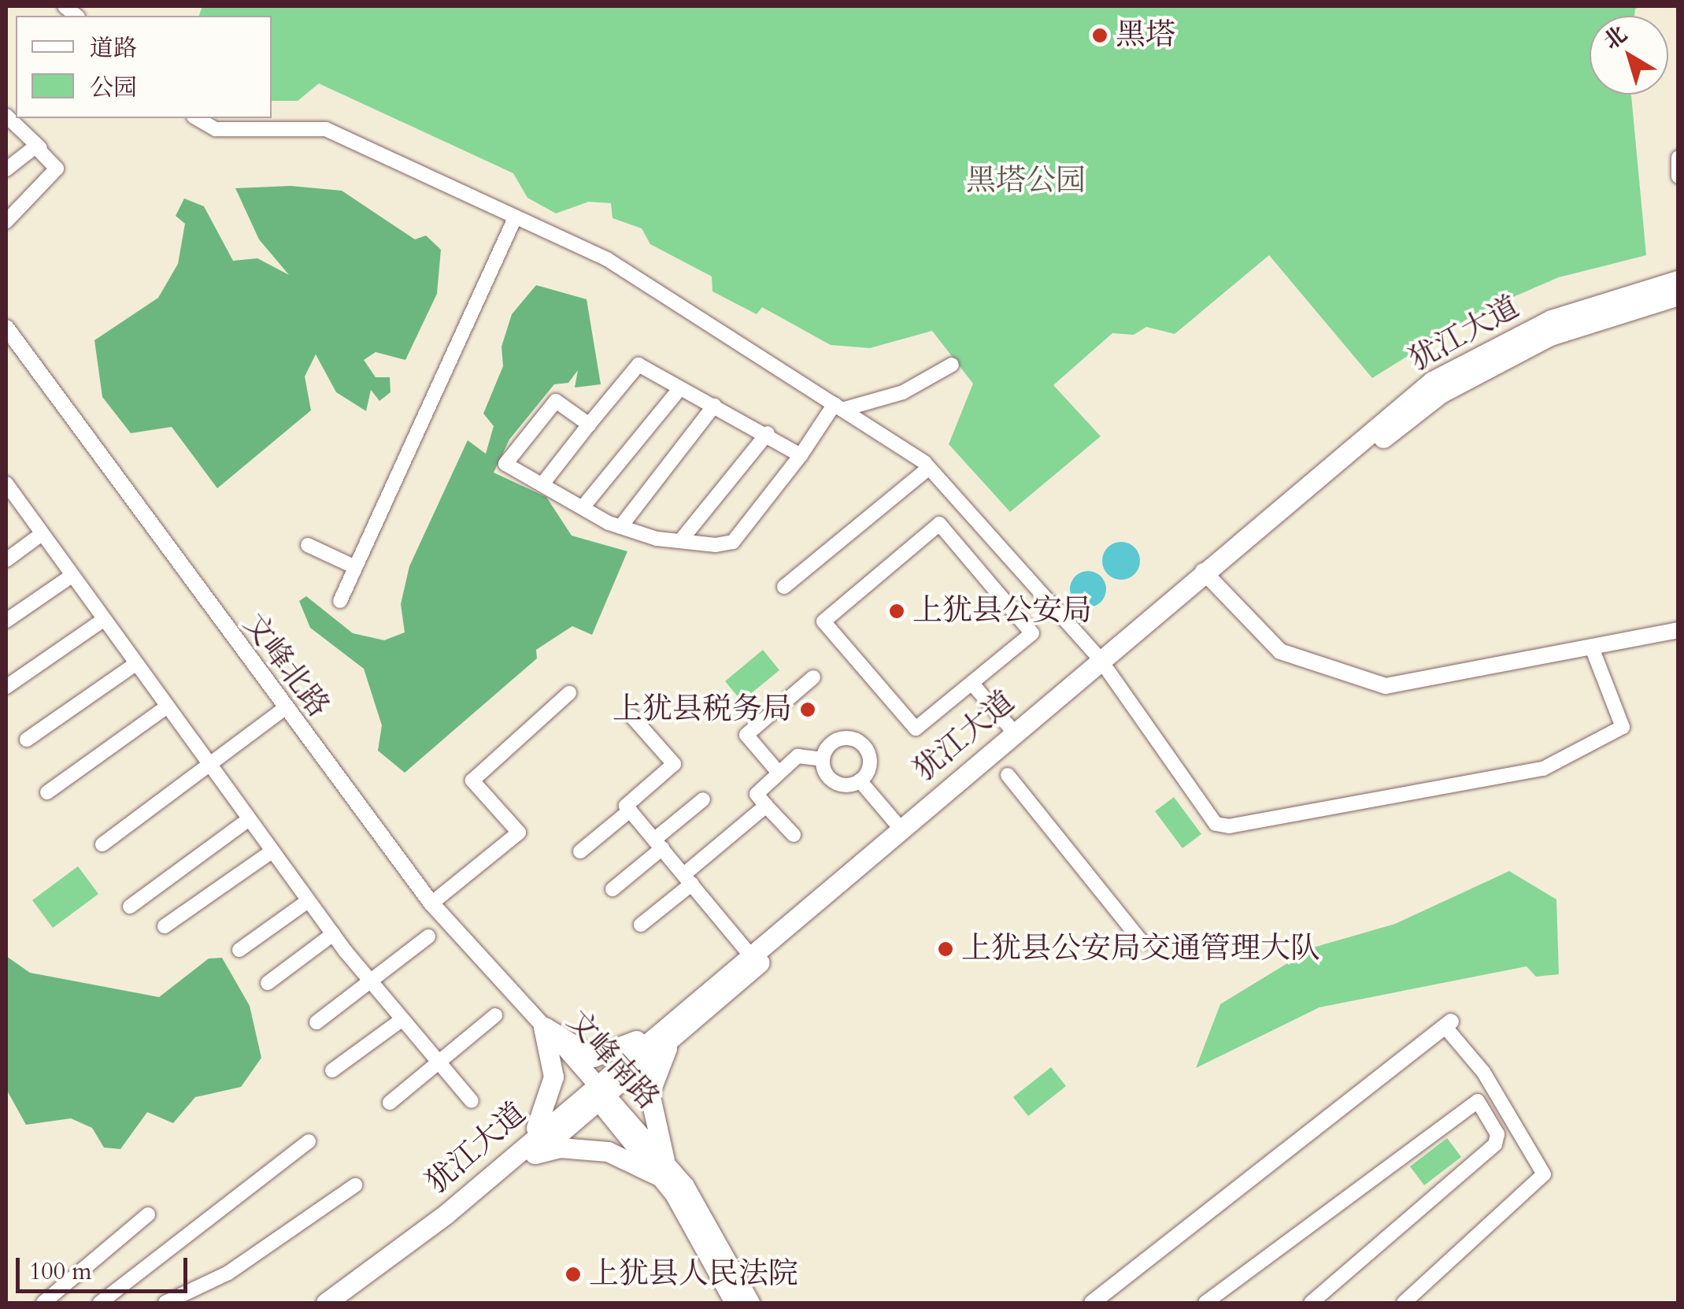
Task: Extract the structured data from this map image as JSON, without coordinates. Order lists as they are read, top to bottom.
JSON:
{
  "streets": {
    "main road": ["犹江大道", "文峰南路"],
    "street": ["文峰北路"]
  },
  "crossings": [
    ["犹江大道", "文峰南路"],
    ["文峰北路", "文峰南路"]
  ],
  "parks": ["黑塔公园"],
  "places": [
    "黑塔",
    "上犹县公安局",
    "上犹县税务局",
    "上犹县公安局交通管理大队",
    "上犹县人民法院"
  ],
  "legend": ["道路", "公园"],
  "scale_bar": "100 m",
  "north": "top left"
}
